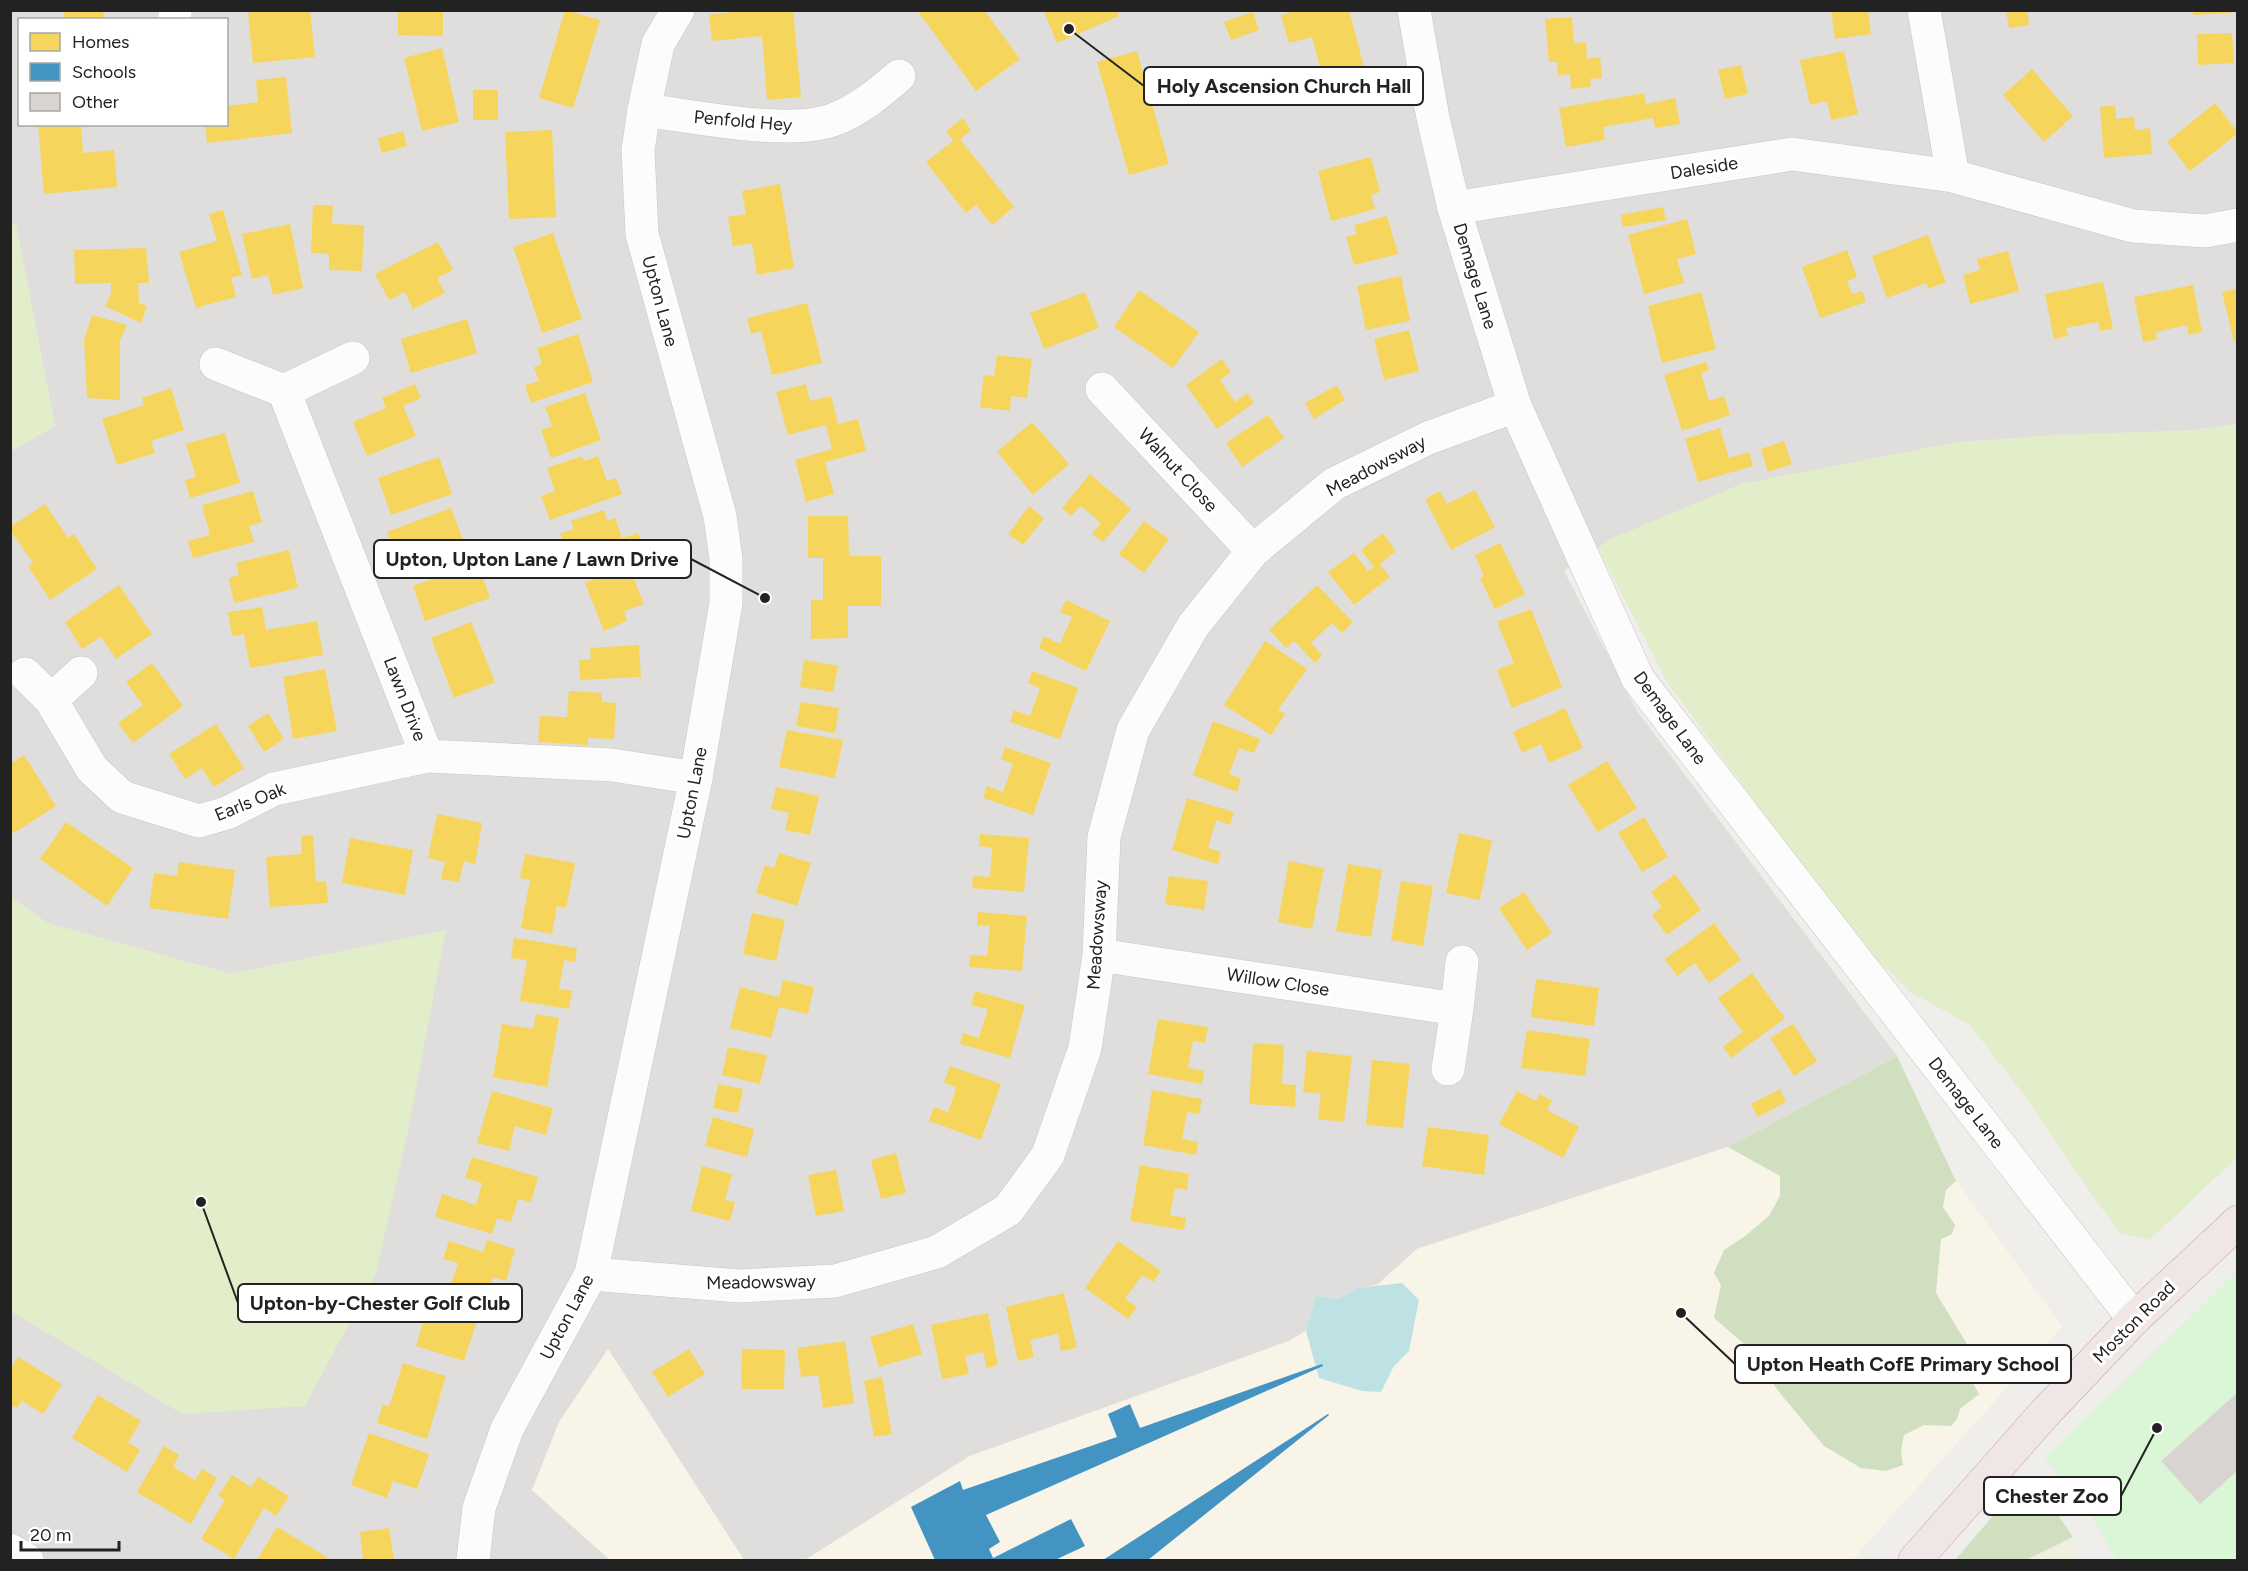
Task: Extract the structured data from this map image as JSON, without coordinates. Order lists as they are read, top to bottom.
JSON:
{
  "streets": {
    "highway": ["Moston Road"],
    "street": [
      "Penfold Hey",
      "Daleside",
      "Demage Lane",
      "Upton Lane",
      "Meadowsway",
      "Walnut Close",
      "Lawn Drive",
      "Earls Oak",
      "Willow Close"
    ]
  },
  "crossings": [
    ["Penfold Hey", "Upton Lane"],
    ["Daleside", "Demage Lane"],
    ["Demage Lane", "Meadowsway"],
    ["Demage Lane", "Moston Road"],
    ["Upton Lane", "Meadowsway"],
    ["Upton Lane", "Lawn Drive"],
    ["Meadowsway", "Walnut Close"],
    ["Meadowsway", "Willow Close"],
    ["Lawn Drive", "Earls Oak"]
  ],
  "places": [
    "Holy Ascension Church Hall",
    "Upton, Upton Lane / Lawn Drive",
    "Upton-by-Chester Golf Club",
    "Upton Heath CofE Primary School",
    "Chester Zoo"
  ],
  "legend": ["Homes", "Schools", "Other"],
  "scale_bar": "20 m"
}
